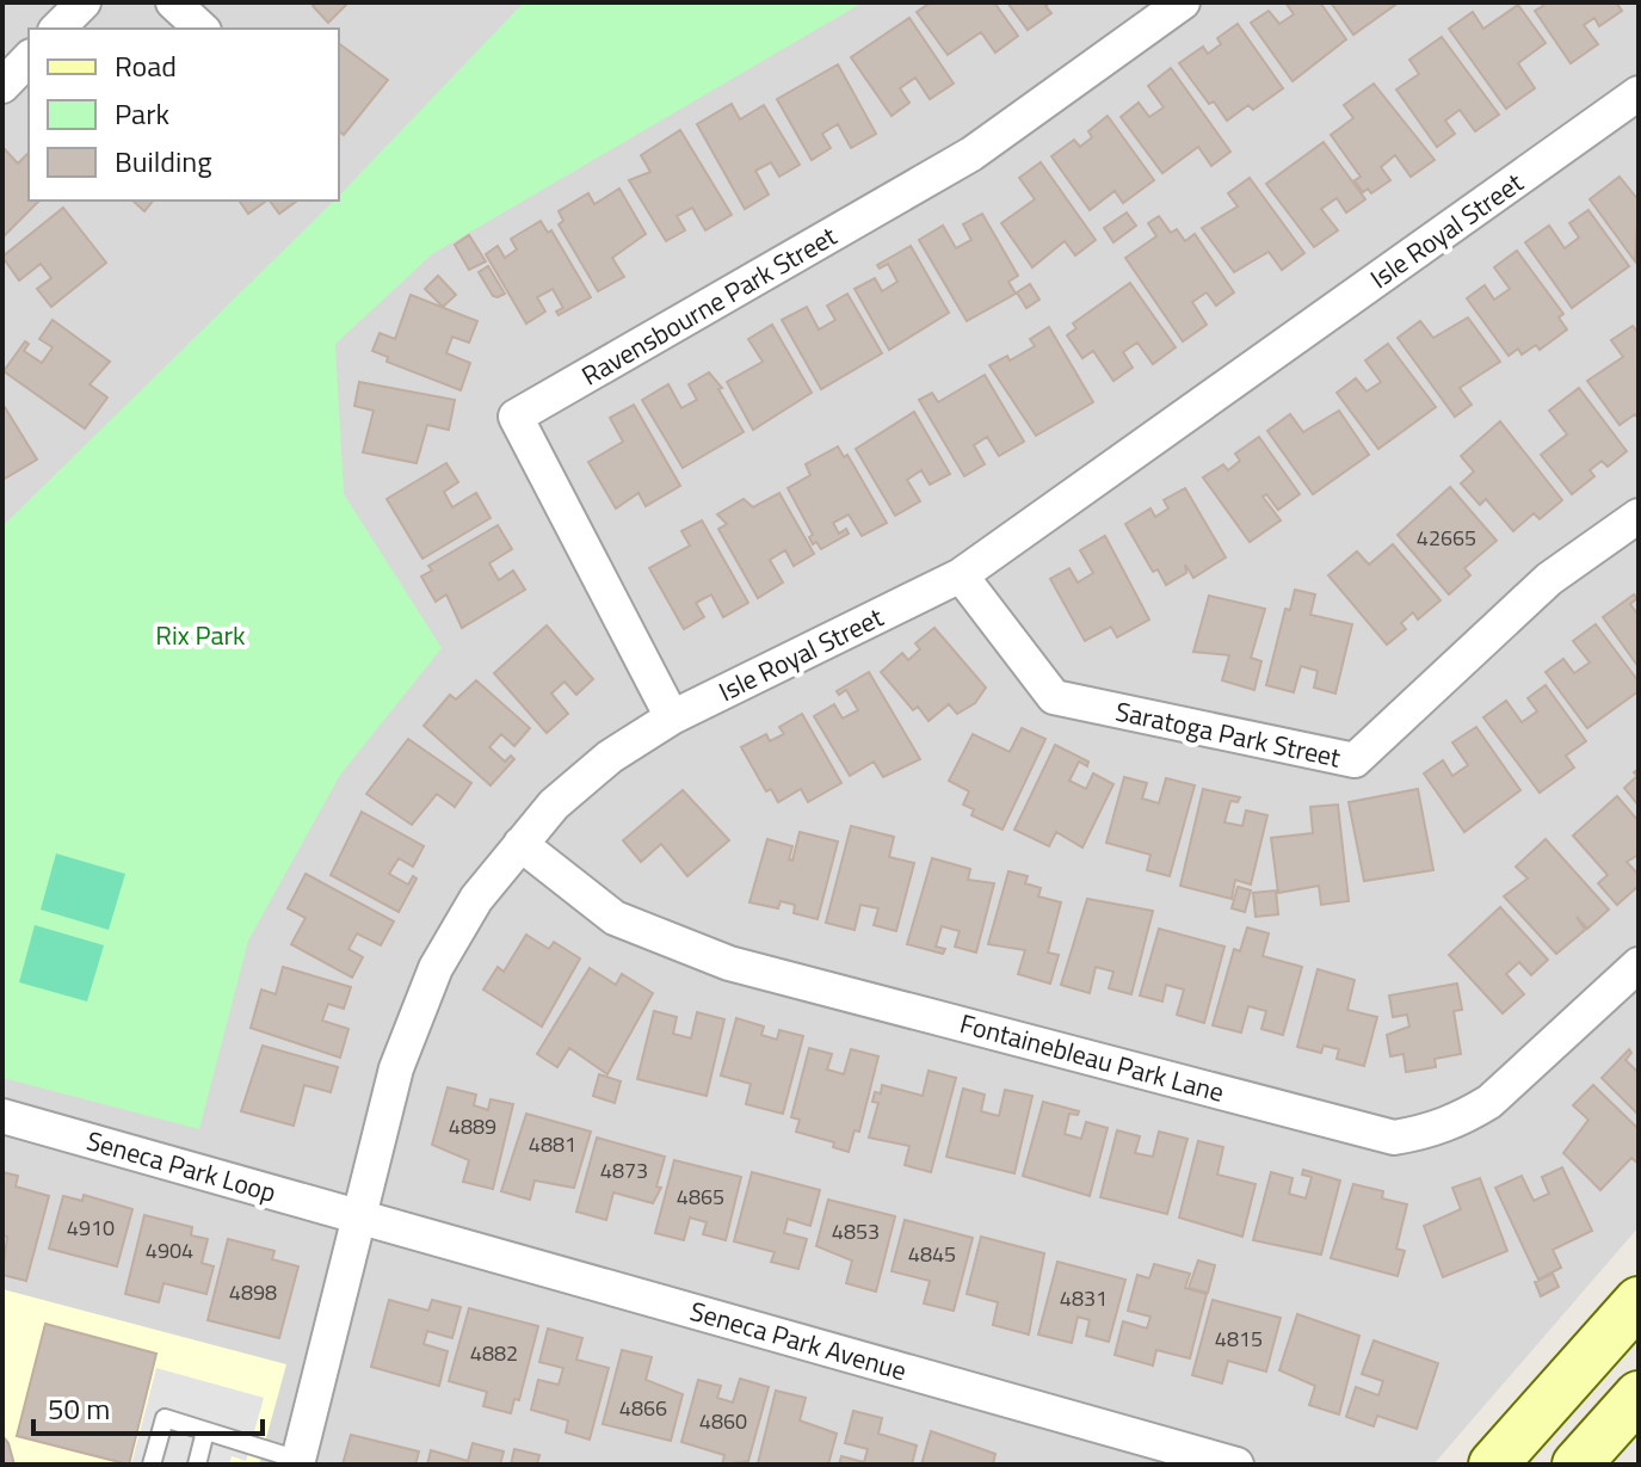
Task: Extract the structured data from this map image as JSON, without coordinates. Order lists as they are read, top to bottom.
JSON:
{
  "streets": {
    "street": [
      "Isle Royal Street",
      "Ravensbourne Park Street",
      "Saratoga Park Street",
      "Fontainebleau Park Lane",
      "Seneca Park Loop",
      "Seneca Park Avenue"
    ]
  },
  "crossings": [
    ["Isle Royal Street", "Ravensbourne Park Street"],
    ["Isle Royal Street", "Saratoga Park Street"],
    ["Isle Royal Street", "Fontainebleau Park Lane"],
    ["Isle Royal Street", "Seneca Park Loop"],
    ["Isle Royal Street", "Seneca Park Avenue"],
    ["Seneca Park Loop", "Seneca Park Avenue"]
  ],
  "parks": ["Rix Park"],
  "house_numbers": [
    "42665",
    "4889",
    "4881",
    "4873",
    "4865",
    "4910",
    "4853",
    "4904",
    "4845",
    "4898",
    "4831",
    "4815",
    "4882",
    "4866",
    "4860"
  ],
  "legend": ["Road", "Park", "Building"],
  "scale_bar": "50 m"
}
